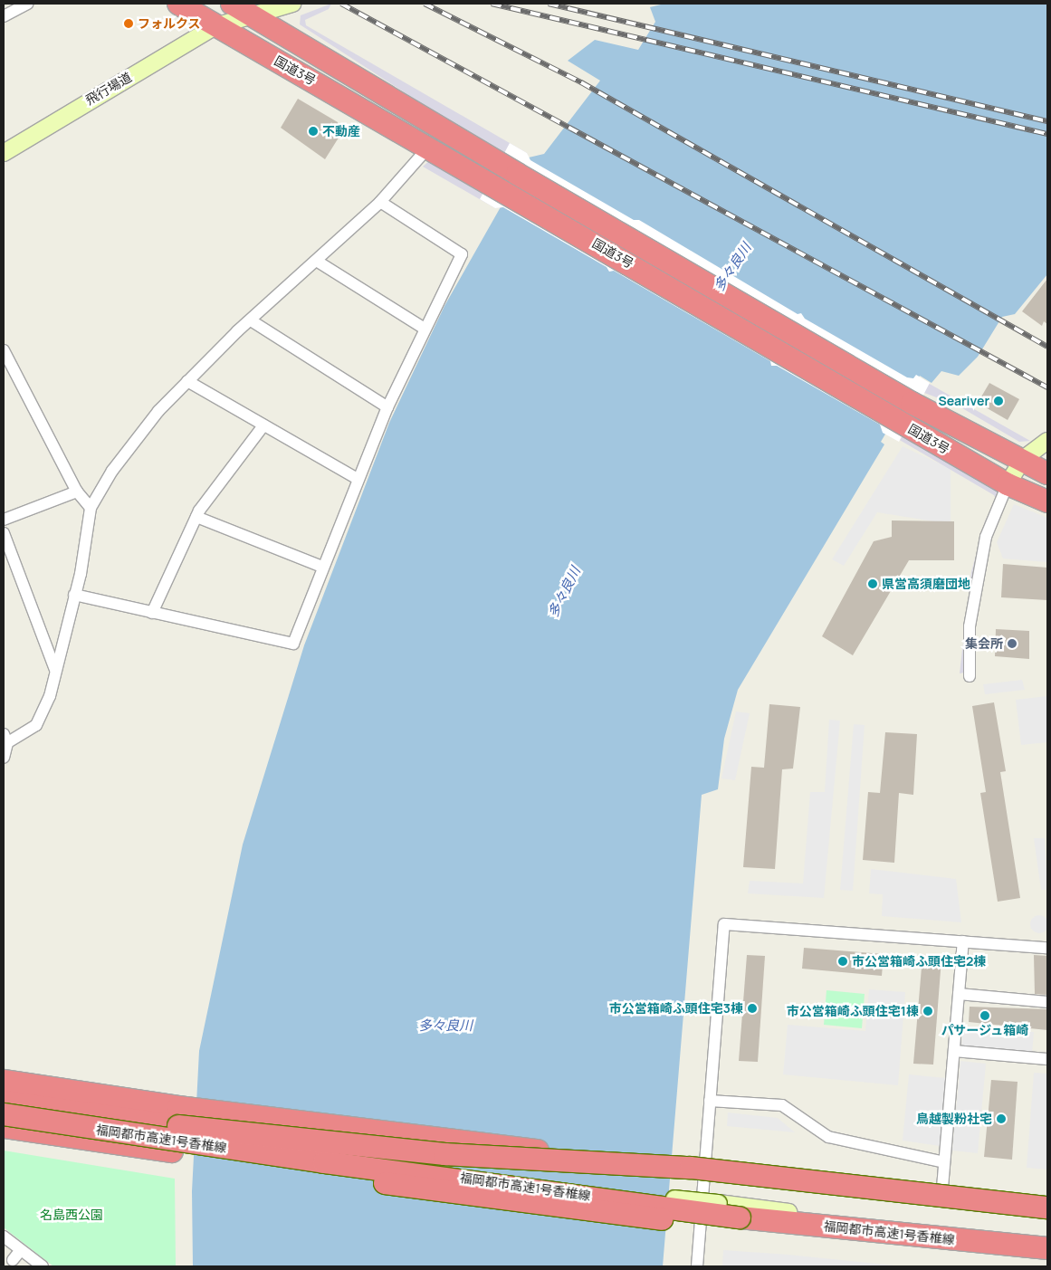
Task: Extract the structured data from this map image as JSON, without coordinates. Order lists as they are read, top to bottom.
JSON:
{
  "streets": {
    "highway": ["国道3号", "福岡都市高速1号香椎線"],
    "street": ["飛行場道"]
  },
  "crossings": [
    ["国道3号", "飛行場道"]
  ],
  "water": ["多々良川"],
  "parks": ["名島西公園"],
  "places": [
    "フォルクス",
    "不動産",
    "Seariver",
    "県営高須磨団地",
    "集会所",
    "市公営箱崎ふ頭住宅2棟",
    "市公営箱崎ふ頭住宅3棟",
    "市公営箱崎ふ頭住宅1棟",
    "パサージュ箱崎",
    "鳥越製粉社宅"
  ]
}
